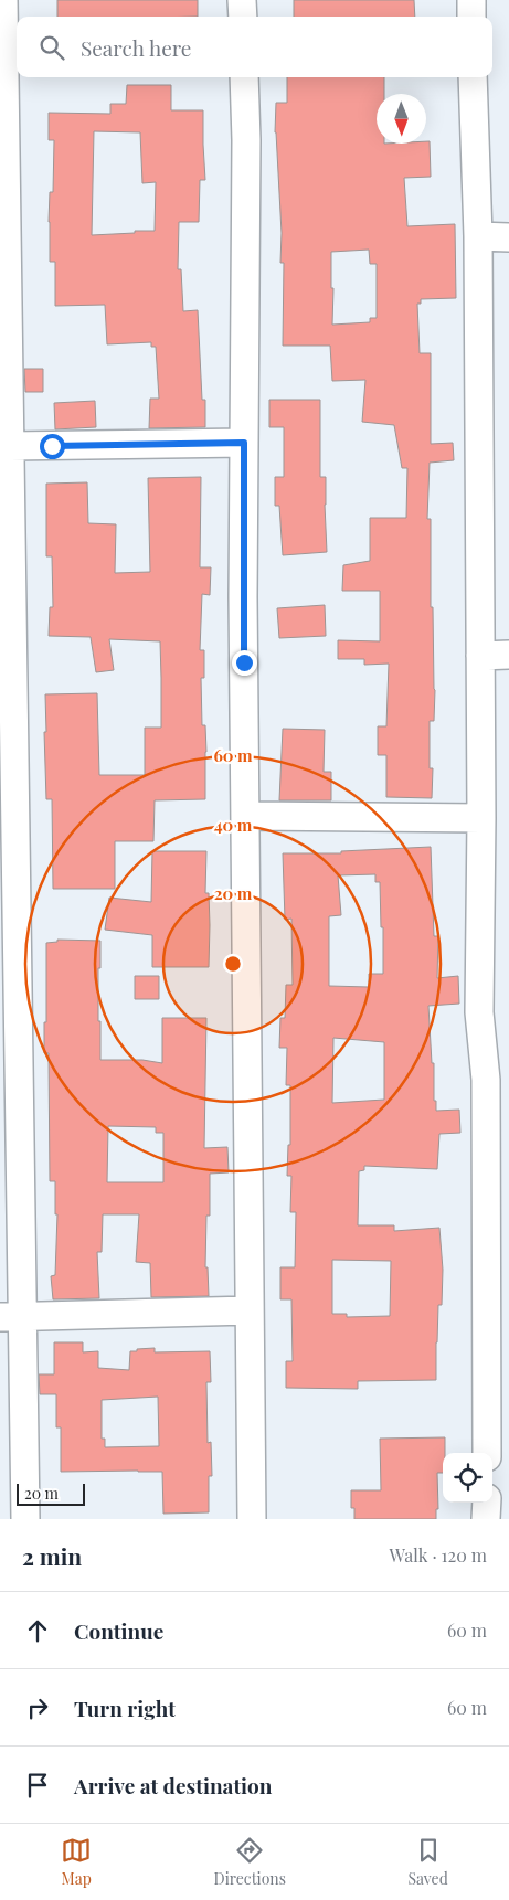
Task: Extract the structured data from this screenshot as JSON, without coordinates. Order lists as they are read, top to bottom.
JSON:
{
  "scale_bar": "20 m",
  "north": "bottom",
  "page": {
    "search": "Search here",
    "scale": "20 m",
    "heading": ["2 min", "Walk · 120 m"],
    "list": [
      ["Continue", "60 m"],
      ["Turn right", "60 m"],
      "Arrive at destination"
    ],
    "nav": ["Map", "Directions", "Saved"]
  },
  "rings": ["60 m", "40 m", "20 m"]
}
